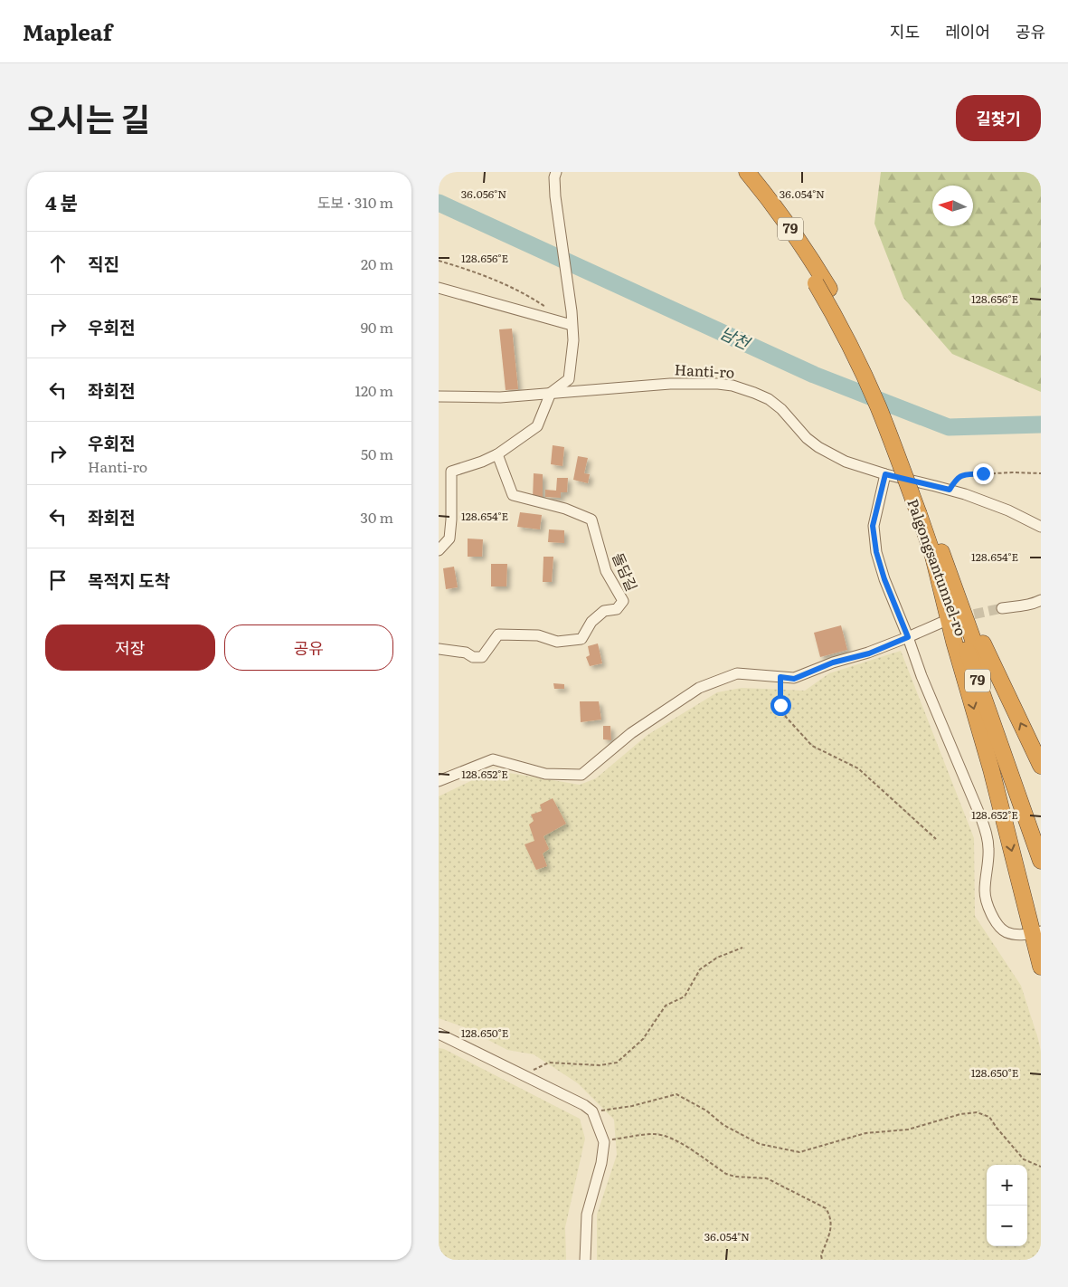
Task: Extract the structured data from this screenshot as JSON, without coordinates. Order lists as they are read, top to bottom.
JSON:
{
  "streets": {
    "highway": ["79", "Palgongsantunnel-ro"],
    "street": ["Hanti-ro", "돌담길"]
  },
  "water": ["남천"],
  "north": "left",
  "page": {
    "header": "Mapleaf",
    "nav": ["지도", "레이어", "공유"],
    "title": "오시는 길",
    "buttons": [
      "길찾기",
      ["저장", "공유"]
    ],
    "heading": ["4 분", "도보 · 310 m"],
    "list": [
      ["직진", "20 m"],
      ["우회전", "90 m"],
      ["좌회전", "120 m"],
      ["우회전", "Hanti-ro", "50 m"],
      ["좌회전", "30 m"],
      "목적지 도착"
    ],
    "map_buttons": ["+", "−"]
  },
  "coordinates": [
    "36.056°N",
    "36.054°N",
    "128.656°E",
    "128.654°E",
    "128.652°E",
    "128.650°E"
  ]
}
